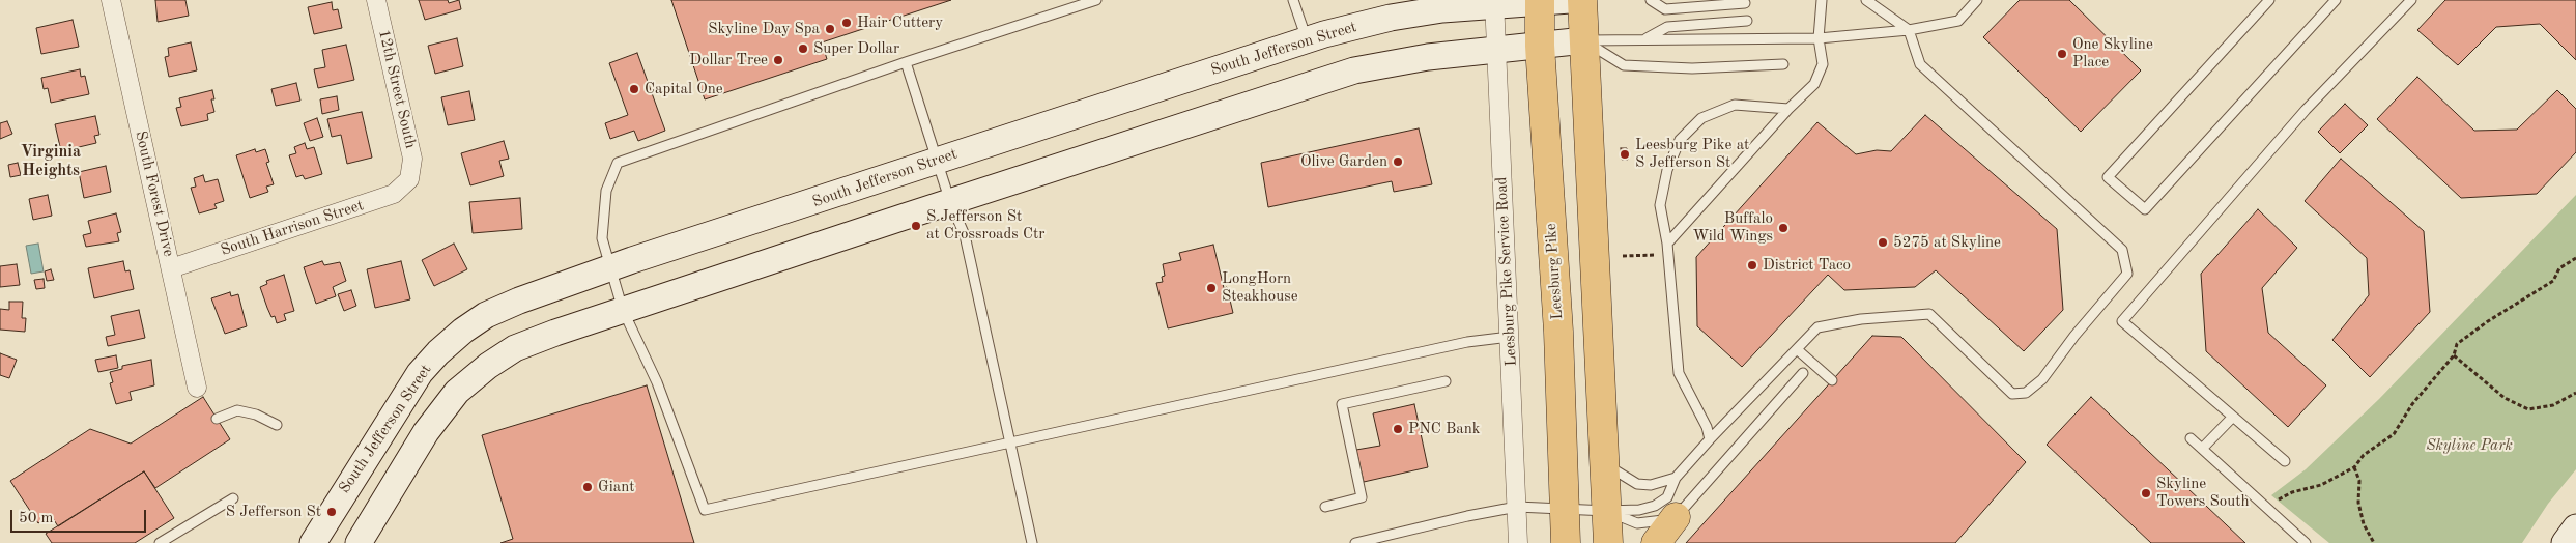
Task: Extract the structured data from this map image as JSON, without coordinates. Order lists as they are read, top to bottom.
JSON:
{
  "streets": {
    "main road": ["Leesburg Pike"],
    "street": [
      "South Jefferson Street",
      "12th Street South",
      "South Forest Drive",
      "South Harrison Street",
      "Leesburg Pike Service Road"
    ]
  },
  "crossings": [
    ["South Jefferson Street", "Leesburg Pike Service Road"],
    ["South Jefferson Street", "Leesburg Pike"],
    ["12th Street South", "South Harrison Street"],
    ["South Forest Drive", "South Harrison Street"]
  ],
  "districts": ["Virginia Heights"],
  "parks": ["Skyline Park"],
  "places": [
    "Hair Cuttery",
    "Skyline Day Spa",
    "Super Dollar",
    "One Skyline Place",
    "Dollar Tree",
    "Capital One",
    "Leesburg Pike at S Jefferson St",
    "Olive Garden",
    "S Jefferson St at Crossroads Ctr",
    "Buffalo Wild Wings",
    "5275 at Skyline",
    "District Taco",
    "LongHorn Steakhouse",
    "PNC Bank",
    "Giant",
    "Skyline Towers South",
    "S Jefferson St"
  ],
  "scale_bar": "50 m"
}
